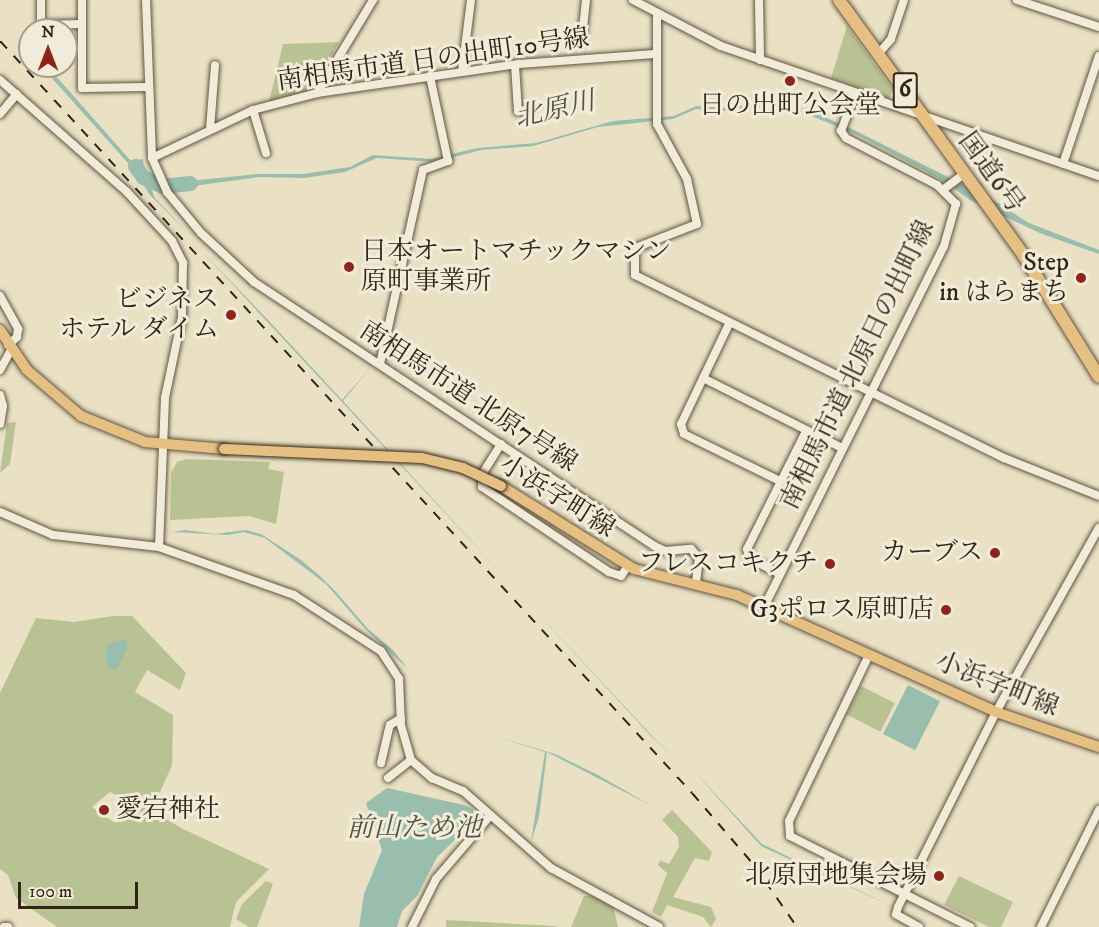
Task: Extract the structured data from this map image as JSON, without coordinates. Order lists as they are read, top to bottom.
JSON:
{
  "streets": {
    "highway": ["6", "国道6号"],
    "main road": ["小浜字町線"],
    "street": ["南相馬市道 日の出町10号線", "南相馬市道 北原日の出町線", "南相馬市道 北原7号線"]
  },
  "crossings": [
    ["南相馬市道 日の出町10号線", "南相馬市道 北原7号線"],
    ["国道6号", "南相馬市道 北原日の出町線"],
    ["南相馬市道 北原日の出町線", "小浜字町線"],
    ["南相馬市道 北原7号線", "小浜字町線"]
  ],
  "water": ["北原川", "前山ため池"],
  "places": [
    "日の出町公会堂",
    "日本オートマチックマシン 原町事業所",
    "Step in はらまち",
    "ビジネス ホテル ダイム",
    "カーブス",
    "フレスコキクチ",
    "G3ポロス原町店",
    "愛宕神社",
    "北原団地集会場"
  ],
  "scale_bar": "100 m",
  "north": "top"
}
